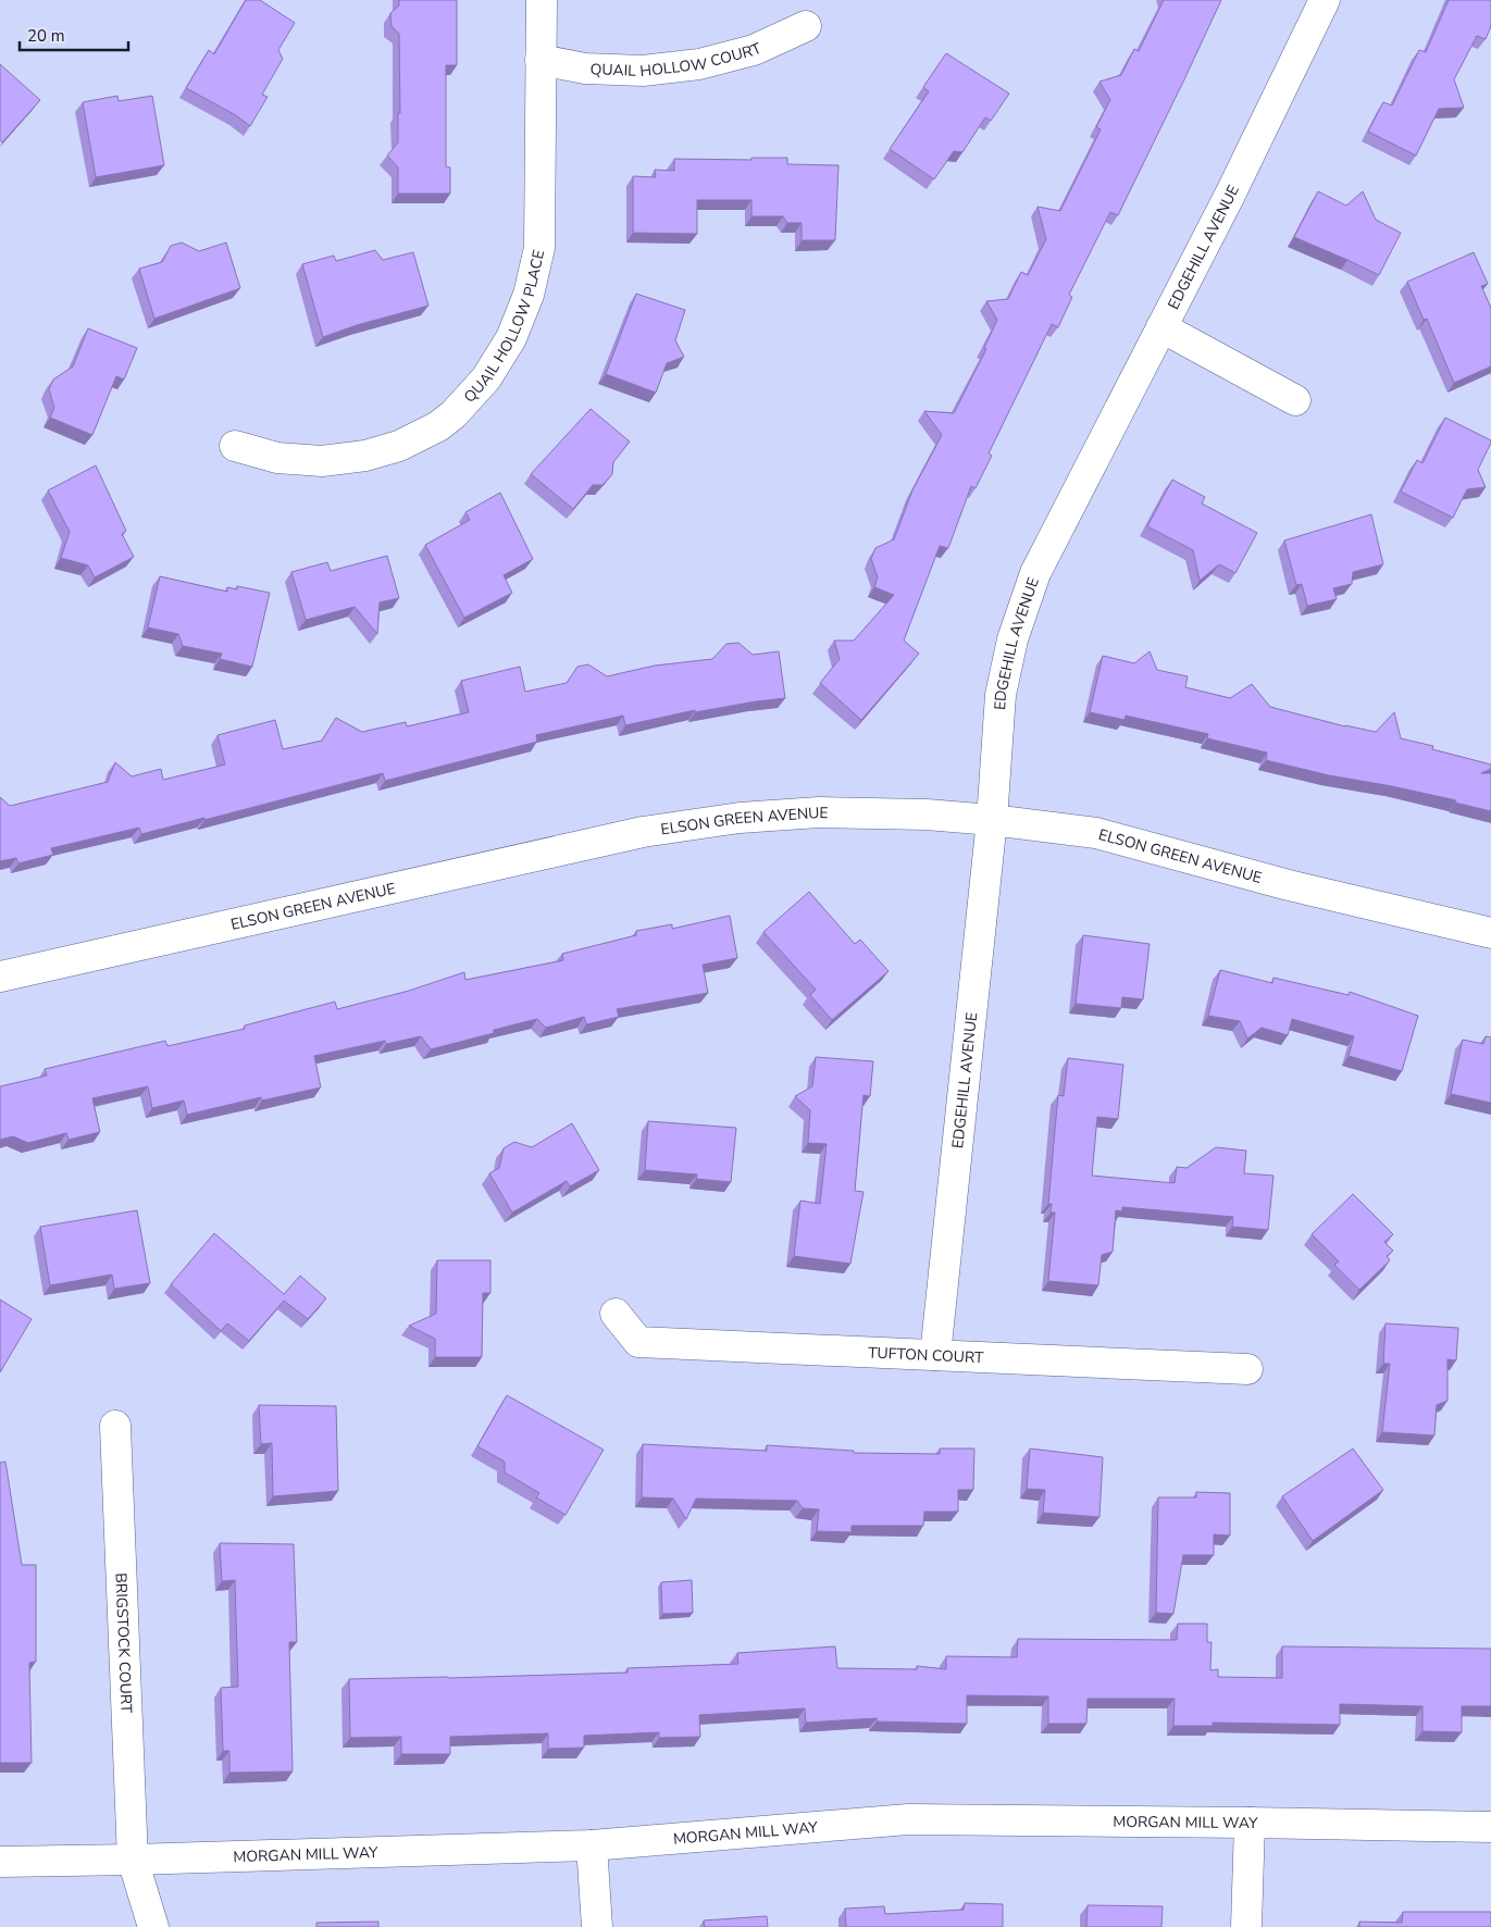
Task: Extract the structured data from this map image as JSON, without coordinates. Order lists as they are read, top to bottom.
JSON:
{
  "streets": {
    "street": [
      "QUAIL HOLLOW COURT",
      "EDGEHILL AVENUE",
      "QUAIL HOLLOW PLACE",
      "ELSON GREEN AVENUE",
      "TUFTON COURT",
      "BRIGSTOCK COURT",
      "MORGAN MILL WAY"
    ]
  },
  "crossings": [
    ["QUAIL HOLLOW COURT", "QUAIL HOLLOW PLACE"],
    ["EDGEHILL AVENUE", "ELSON GREEN AVENUE"],
    ["EDGEHILL AVENUE", "TUFTON COURT"],
    ["BRIGSTOCK COURT", "MORGAN MILL WAY"]
  ],
  "scale_bar": "20 m"
}
